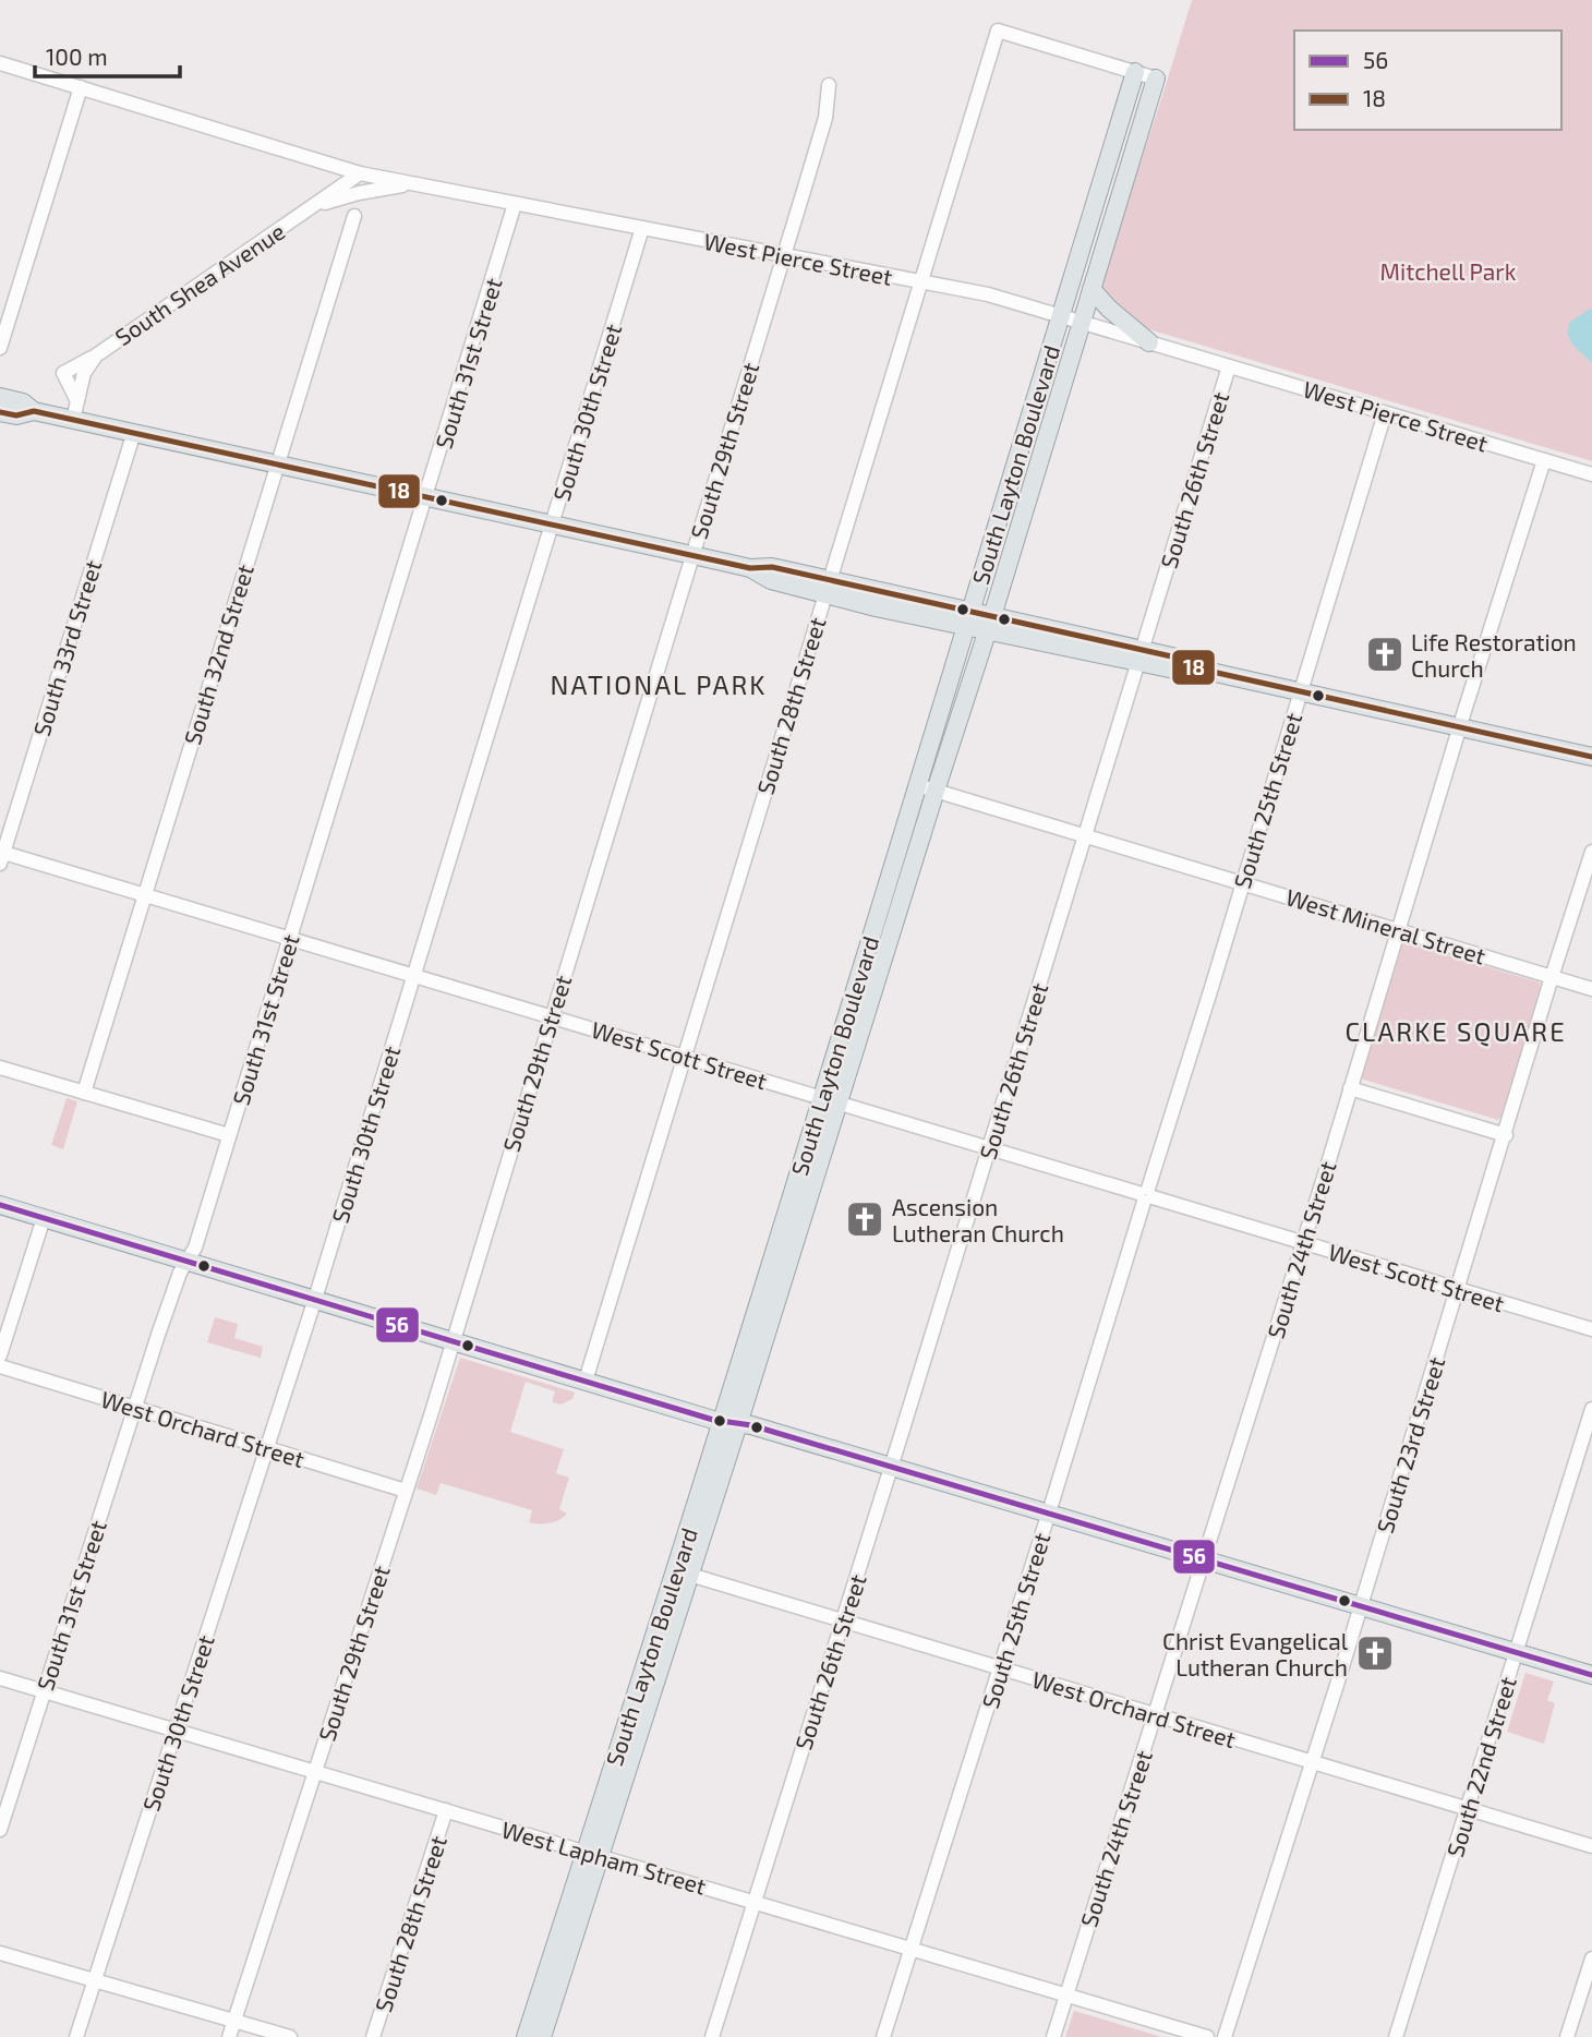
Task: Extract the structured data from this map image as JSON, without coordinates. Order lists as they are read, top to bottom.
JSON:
{
  "streets": {
    "main road": ["South Layton Boulevard"],
    "street": [
      "West Pierce Street",
      "South Shea Avenue",
      "South 31st Street",
      "South 30th Street",
      "South 29th Street",
      "South 26th Street",
      "South 33rd Street",
      "South 32nd Street",
      "South 28th Street",
      "South 25th Street",
      "West Mineral Street",
      "West Scott Street",
      "South 24th Street",
      "West Orchard Street",
      "South 23rd Street",
      "South 22nd Street",
      "West Lapham Street"
    ]
  },
  "crossings": [
    ["West Pierce Street", "South Shea Avenue"],
    ["West Pierce Street", "South 31st Street"],
    ["West Pierce Street", "South 30th Street"],
    ["West Pierce Street", "South 29th Street"],
    ["West Pierce Street", "South Layton Boulevard"],
    ["West Pierce Street", "South 26th Street"],
    ["West Pierce Street", "South 28th Street"],
    ["West Pierce Street", "South 25th Street"],
    ["West Pierce Street", "South 24th Street"],
    ["South 31st Street", "West Scott Street"],
    ["South 31st Street", "West Orchard Street"],
    ["South 31st Street", "West Lapham Street"],
    ["South 30th Street", "West Scott Street"],
    ["South 30th Street", "West Orchard Street"],
    ["South 30th Street", "West Lapham Street"],
    ["South 29th Street", "West Scott Street"],
    ["South 29th Street", "West Orchard Street"],
    ["South 29th Street", "West Lapham Street"],
    ["South Layton Boulevard", "South 28th Street"],
    ["South Layton Boulevard", "West Mineral Street"],
    ["South Layton Boulevard", "West Scott Street"],
    ["South Layton Boulevard", "West Orchard Street"],
    ["South Layton Boulevard", "West Lapham Street"],
    ["South 26th Street", "West Mineral Street"],
    ["South 26th Street", "West Scott Street"],
    ["South 26th Street", "West Orchard Street"],
    ["South 26th Street", "West Lapham Street"],
    ["South 33rd Street", "West Scott Street"],
    ["South 32nd Street", "West Scott Street"],
    ["South 28th Street", "West Scott Street"],
    ["South 28th Street", "West Lapham Street"],
    ["South 25th Street", "West Mineral Street"],
    ["South 25th Street", "West Scott Street"],
    ["South 25th Street", "West Orchard Street"],
    ["South 25th Street", "West Lapham Street"],
    ["West Mineral Street", "South 24th Street"],
    ["West Mineral Street", "South 23rd Street"],
    ["West Scott Street", "South 24th Street"],
    ["West Scott Street", "South 23rd Street"],
    ["South 24th Street", "West Orchard Street"],
    ["South 24th Street", "West Lapham Street"],
    ["West Orchard Street", "South 23rd Street"],
    ["West Orchard Street", "South 22nd Street"]
  ],
  "districts": ["NATIONAL PARK", "CLARKE SQUARE"],
  "parks": ["Mitchell Park"],
  "places": {
    "church": ["Life Restoration Church", "Ascension Lutheran Church", "Christ Evangelical Lutheran Church"]
  },
  "lines": ["transit line 18", "transit line 56"],
  "legend": ["56", "18"],
  "scale_bar": "100 m"
}
